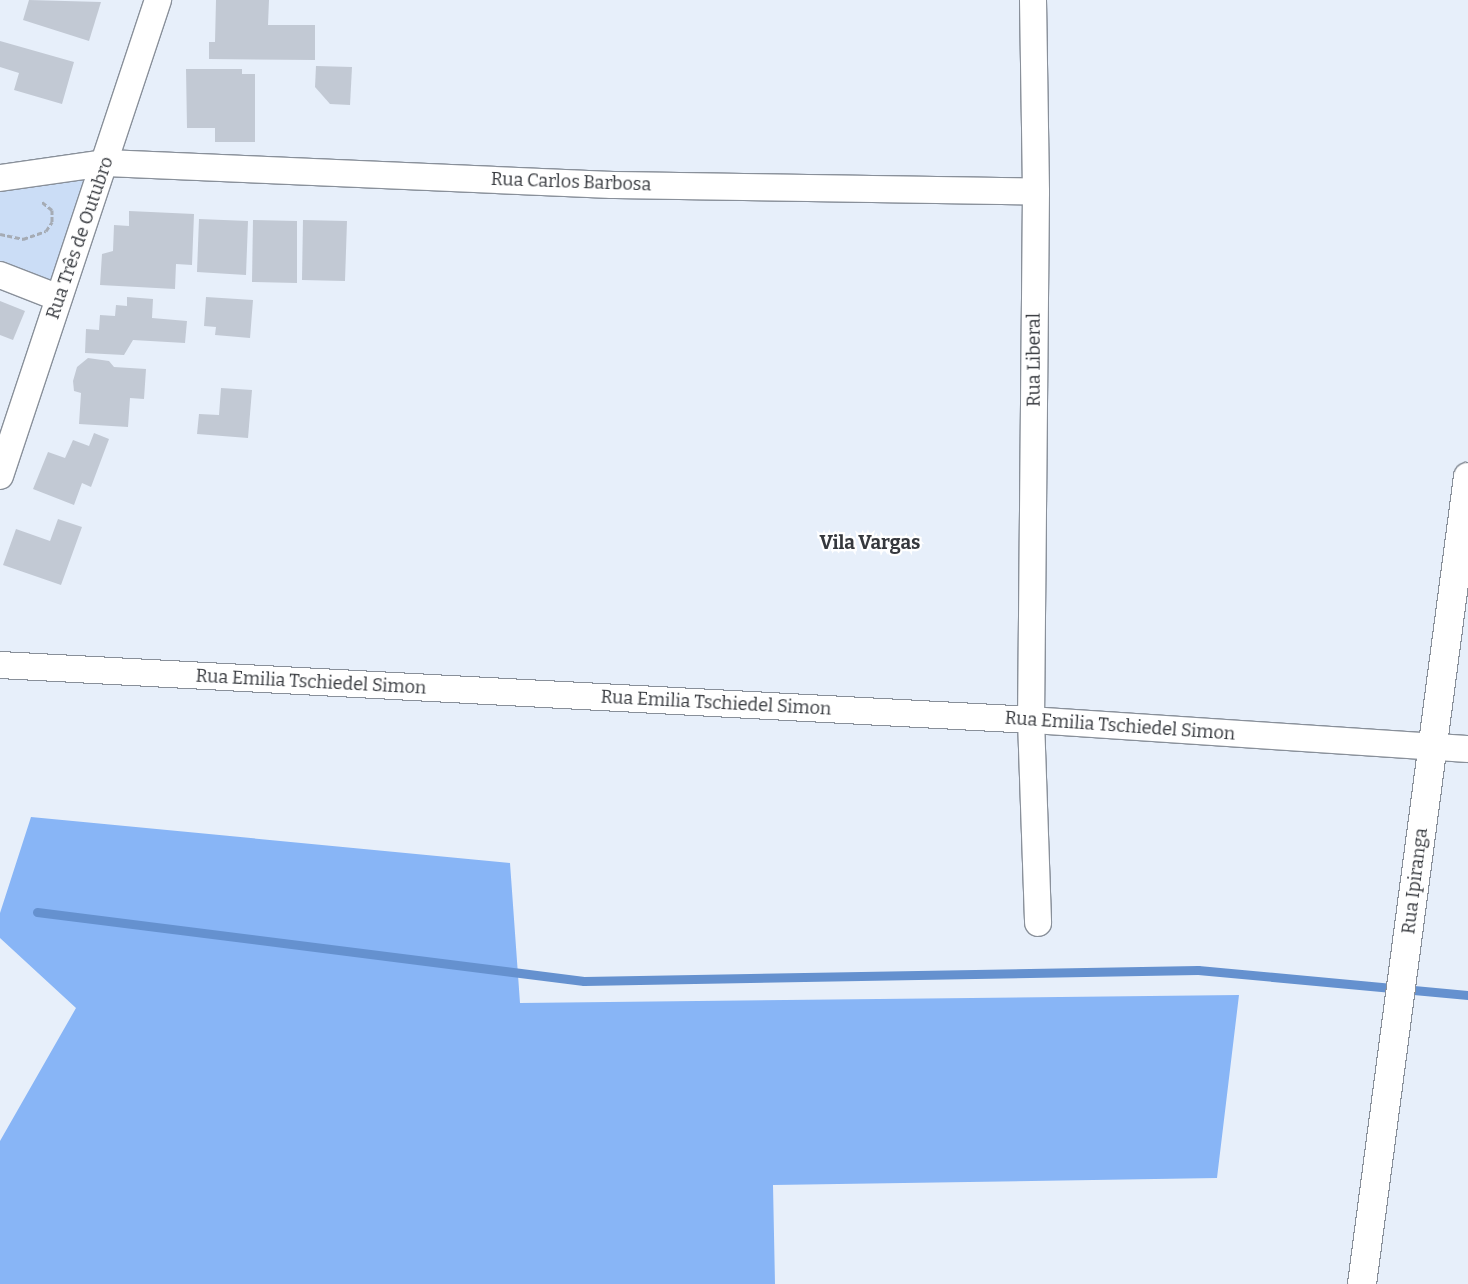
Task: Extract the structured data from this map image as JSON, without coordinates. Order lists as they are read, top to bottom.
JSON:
{
  "streets": {
    "main road": ["Rua Ipiranga"],
    "street": [
      "Rua Carlos Barbosa",
      "Rua Três de Outubro",
      "Rua Liberal",
      "Rua Emilia Tschiedel Simon"
    ]
  },
  "crossings": [
    ["Rua Carlos Barbosa", "Rua Três de Outubro"],
    ["Rua Carlos Barbosa", "Rua Liberal"],
    ["Rua Liberal", "Rua Emilia Tschiedel Simon"],
    ["Rua Emilia Tschiedel Simon", "Rua Ipiranga"]
  ],
  "districts": ["Vila Vargas"]
}
